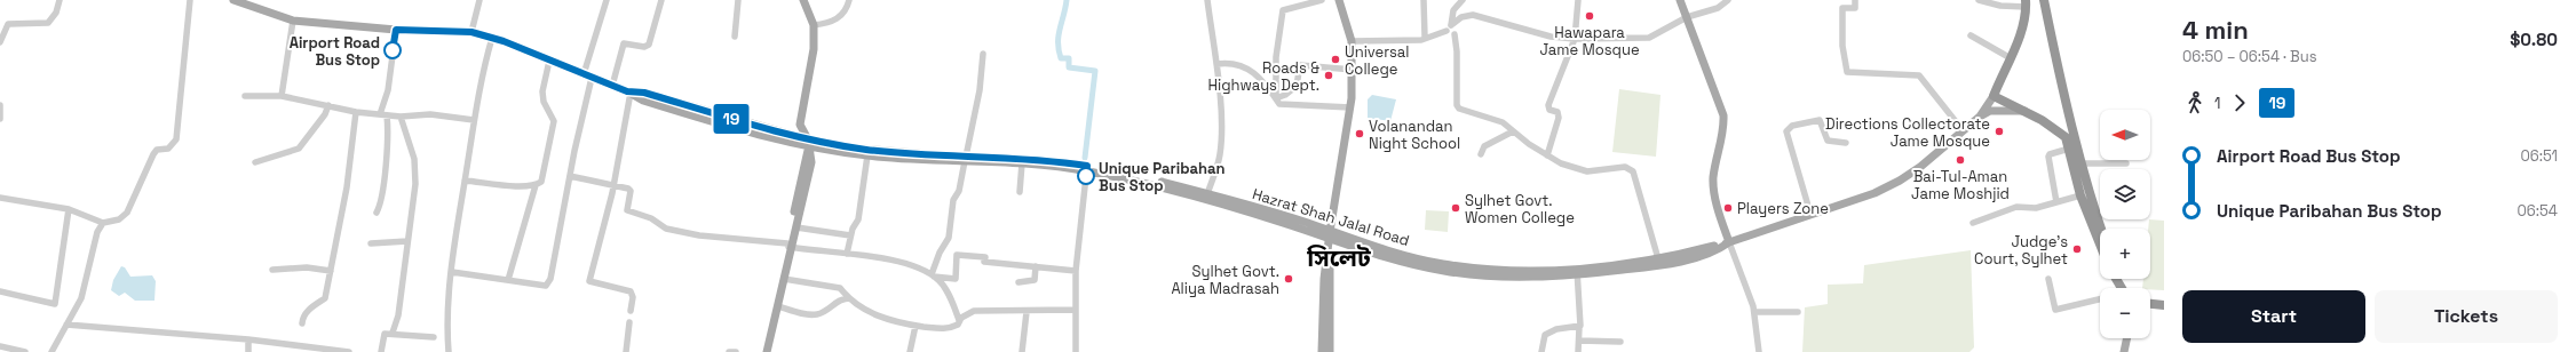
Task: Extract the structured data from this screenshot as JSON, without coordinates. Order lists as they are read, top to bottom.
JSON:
{
  "streets": {
    "main road": ["Hazrat Shah Jalal Road"]
  },
  "districts": ["সিলেট"],
  "places": [
    "Hawapara Jame Mosque",
    "Airport Road Bus Stop",
    "Universal College",
    "Roads & Highways Dept.",
    "Directions Collectorate Jame Mosque",
    "Volanandan Night School",
    "Bai-Tul-Aman Jame Moshjid",
    "Unique Paribahan Bus Stop",
    "Sylhet Govt. Women College",
    "Players Zone",
    "Judge's Court, Sylhet",
    "Sylhet Govt. Aliya Madrasah"
  ],
  "lines": ["bus line 19"],
  "north": "left",
  "page": {
    "on_map": "19",
    "heading": ["4 min", "06:50 – 06:54 · Bus", "$0.80"],
    "legs": ["1", "19"],
    "map_buttons": ["+", "−"],
    "list": [
      {
        "name": "Airport Road Bus Stop",
        "value": "06:51"
      },
      {
        "name": "Unique Paribahan Bus Stop",
        "value": "06:54"
      }
    ],
    "buttons": ["Start", "Tickets"]
  }
}
